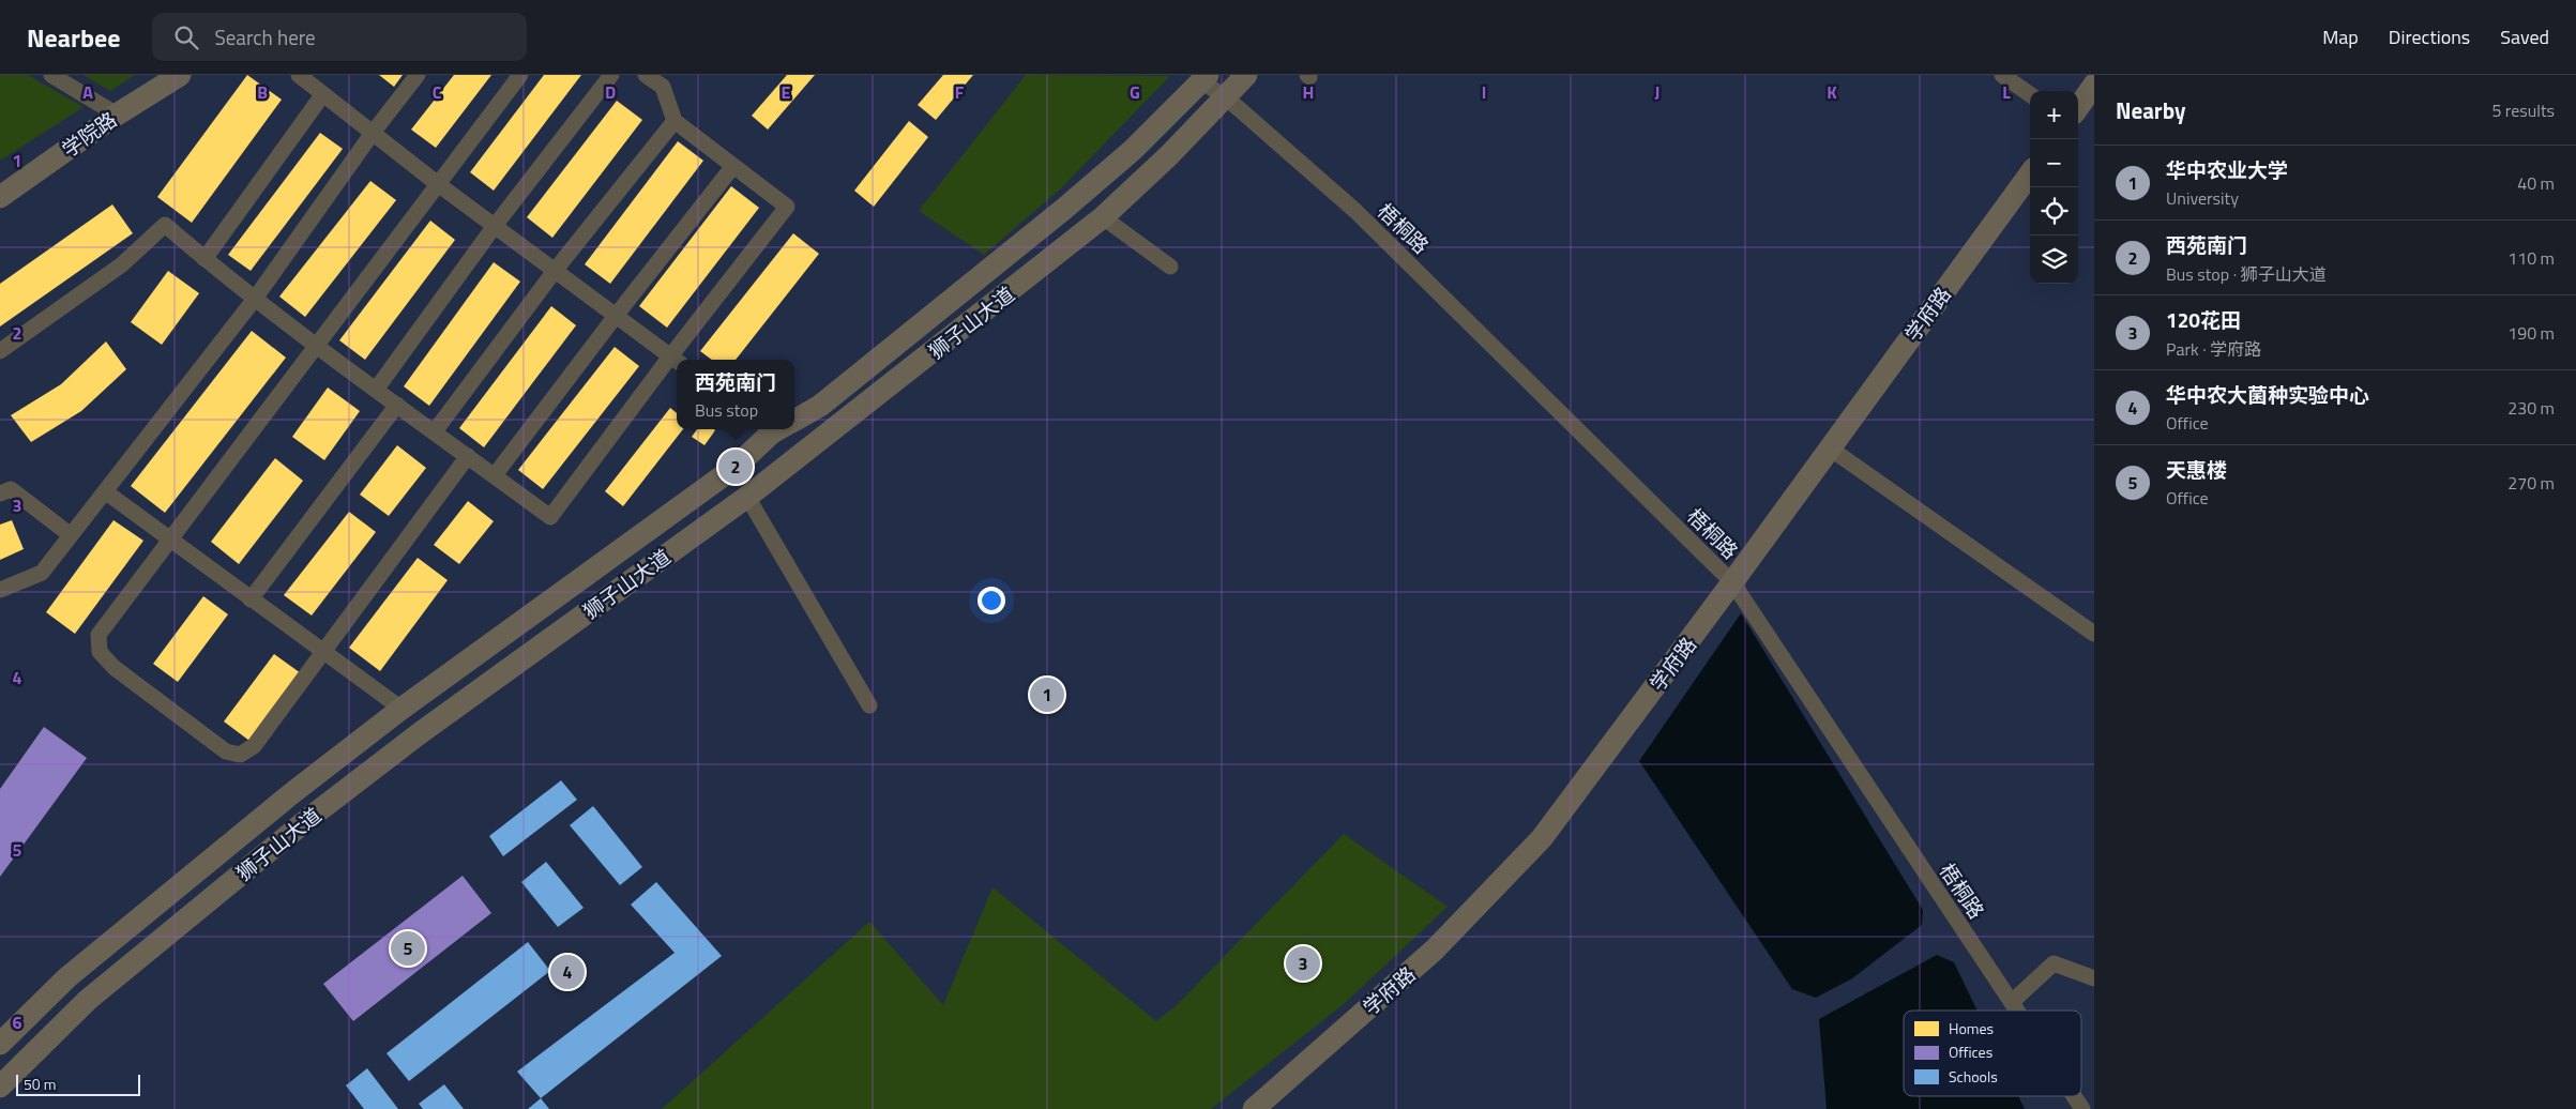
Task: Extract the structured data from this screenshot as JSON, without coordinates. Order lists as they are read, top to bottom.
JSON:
{
  "streets": {
    "street": [
      "学院路",
      "梧桐路",
      "学府路",
      "狮子山大道"
    ]
  },
  "crossings": [
    ["梧桐路", "学府路"],
    ["梧桐路", "狮子山大道"]
  ],
  "legend": ["Homes", "Offices", "Schools"],
  "scale_bar": "50 m",
  "page": {
    "header": "Nearbee",
    "search": "Search here",
    "nav": ["Map", "Directions", "Saved"],
    "heading": ["Nearby", "5 results"],
    "map_buttons": ["+", "−"],
    "list": [
      {
        "mark": "1",
        "name": "华中农业大学",
        "note": "University",
        "value": "40 m"
      },
      {
        "mark": "2",
        "name": "西苑南门",
        "note": "Bus stop · 狮子山大道",
        "value": "110 m"
      },
      {
        "mark": "3",
        "name": "120花田",
        "note": "Park · 学府路",
        "value": "190 m"
      },
      {
        "mark": "4",
        "name": "华中农大菌种实验中心",
        "note": "Office",
        "value": "230 m"
      },
      {
        "mark": "5",
        "name": "天惠楼",
        "note": "Office",
        "value": "270 m"
      }
    ],
    "popup": ["西苑南门", "Bus stop"],
    "pins": [
      "2",
      "1",
      "5",
      "3",
      "4"
    ],
    "scale": "50 m"
  },
  "grid": {
    "columns": [
      "A",
      "B",
      "C",
      "D",
      "E",
      "F",
      "G",
      "H",
      "I",
      "J",
      "K",
      "L"
    ],
    "rows": [
      "1",
      "2",
      "3",
      "4",
      "5",
      "6"
    ]
  }
}
